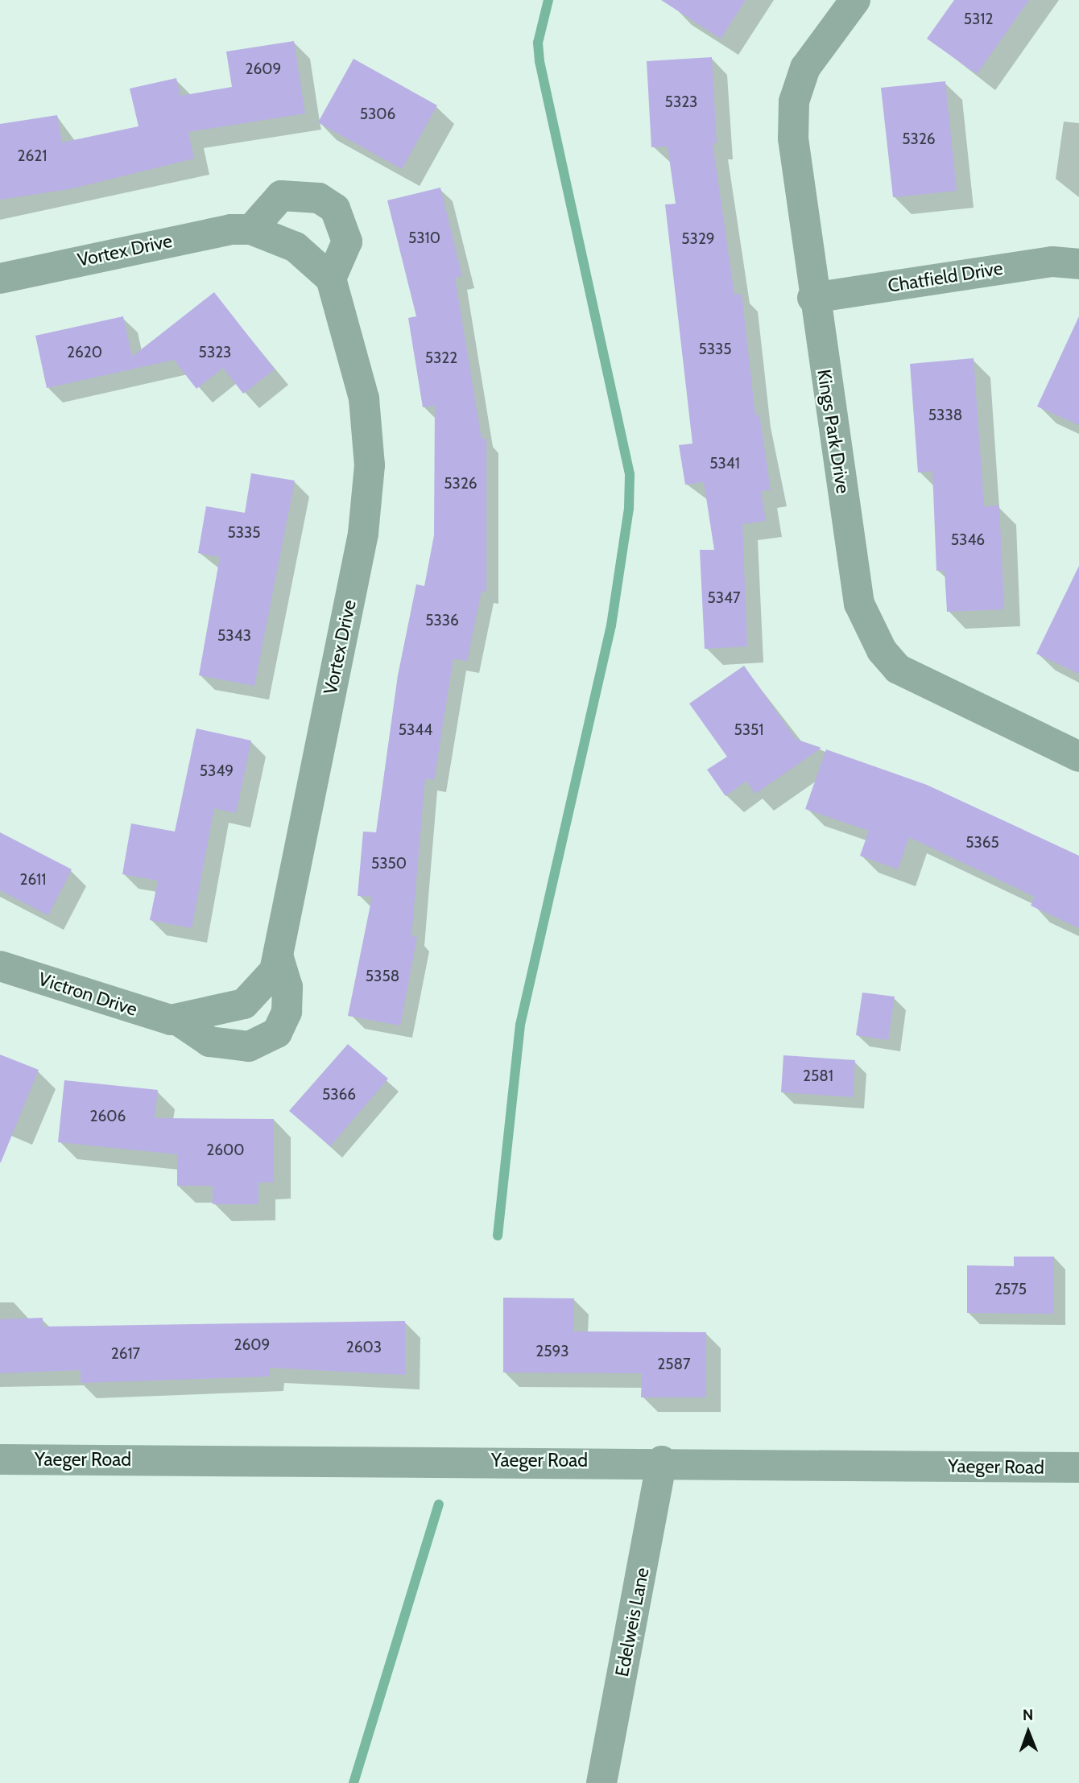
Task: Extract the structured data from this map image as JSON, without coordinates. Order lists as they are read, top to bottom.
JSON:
{
  "streets": {
    "street": [
      "Vortex Drive",
      "Chatfield Drive",
      "Kings Park Drive",
      "Victron Drive",
      "Yaeger Road",
      "Edelweis Lane"
    ]
  },
  "crossings": [
    ["Vortex Drive", "Victron Drive"],
    ["Chatfield Drive", "Kings Park Drive"],
    ["Yaeger Road", "Edelweis Lane"]
  ],
  "house_numbers": [
    "5312",
    "2609",
    "5323",
    "5306",
    "5326",
    "2621",
    "5310",
    "5329",
    "5335",
    "2620",
    "5323",
    "5322",
    "5338",
    "5341",
    "5326",
    "5335",
    "5346",
    "5347",
    "5336",
    "5343",
    "5344",
    "5351",
    "5349",
    "5365",
    "5350",
    "2611",
    "5358",
    "2581",
    "5366",
    "2606",
    "2600",
    "2575",
    "2609",
    "2603",
    "2593",
    "2617",
    "2587"
  ],
  "north": "top"
}
